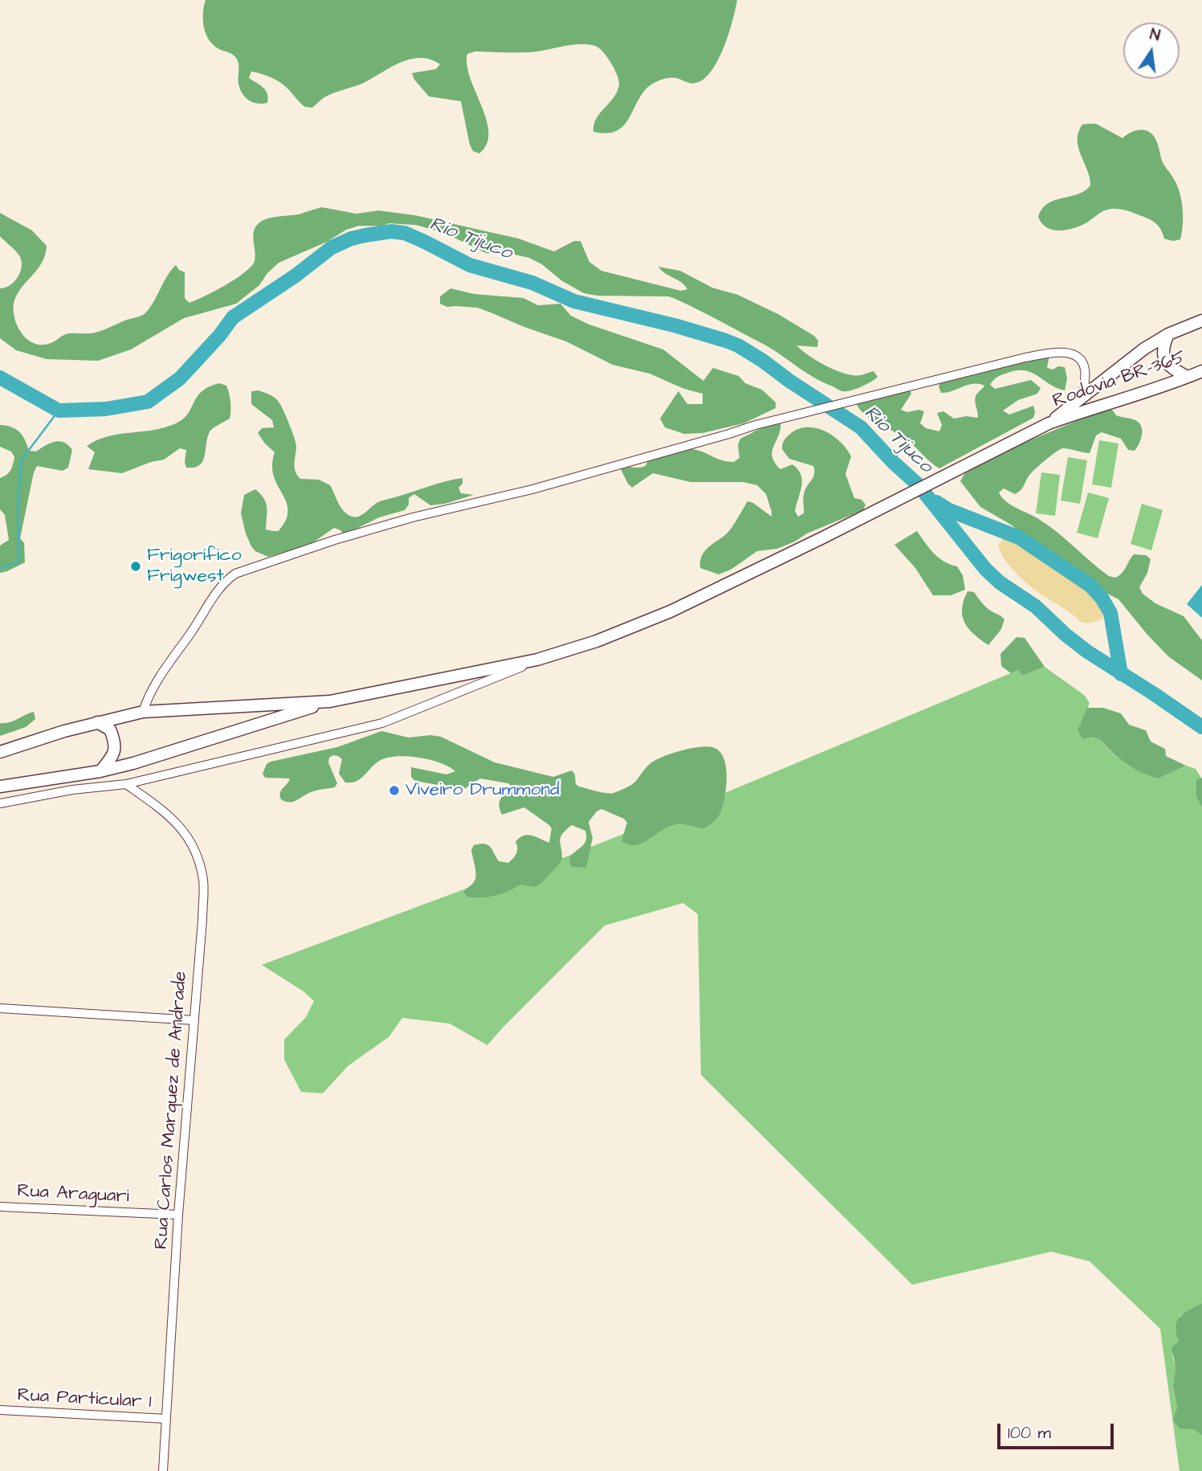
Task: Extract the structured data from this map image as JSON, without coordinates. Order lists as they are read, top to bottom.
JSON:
{
  "streets": {
    "main road": ["Rodovia BR-365"],
    "street": ["Rua Carlos Marquez de Andrade", "Rua Araguari", "Rua Particular 1"]
  },
  "crossings": [
    ["Rua Carlos Marquez de Andrade", "Rua Araguari"],
    ["Rua Carlos Marquez de Andrade", "Rua Particular 1"]
  ],
  "water": ["Rio Tijuco"],
  "places": ["Frigorífico Frigwest", "Viveiro Drummond"],
  "scale_bar": "100 m",
  "north": "top"
}
